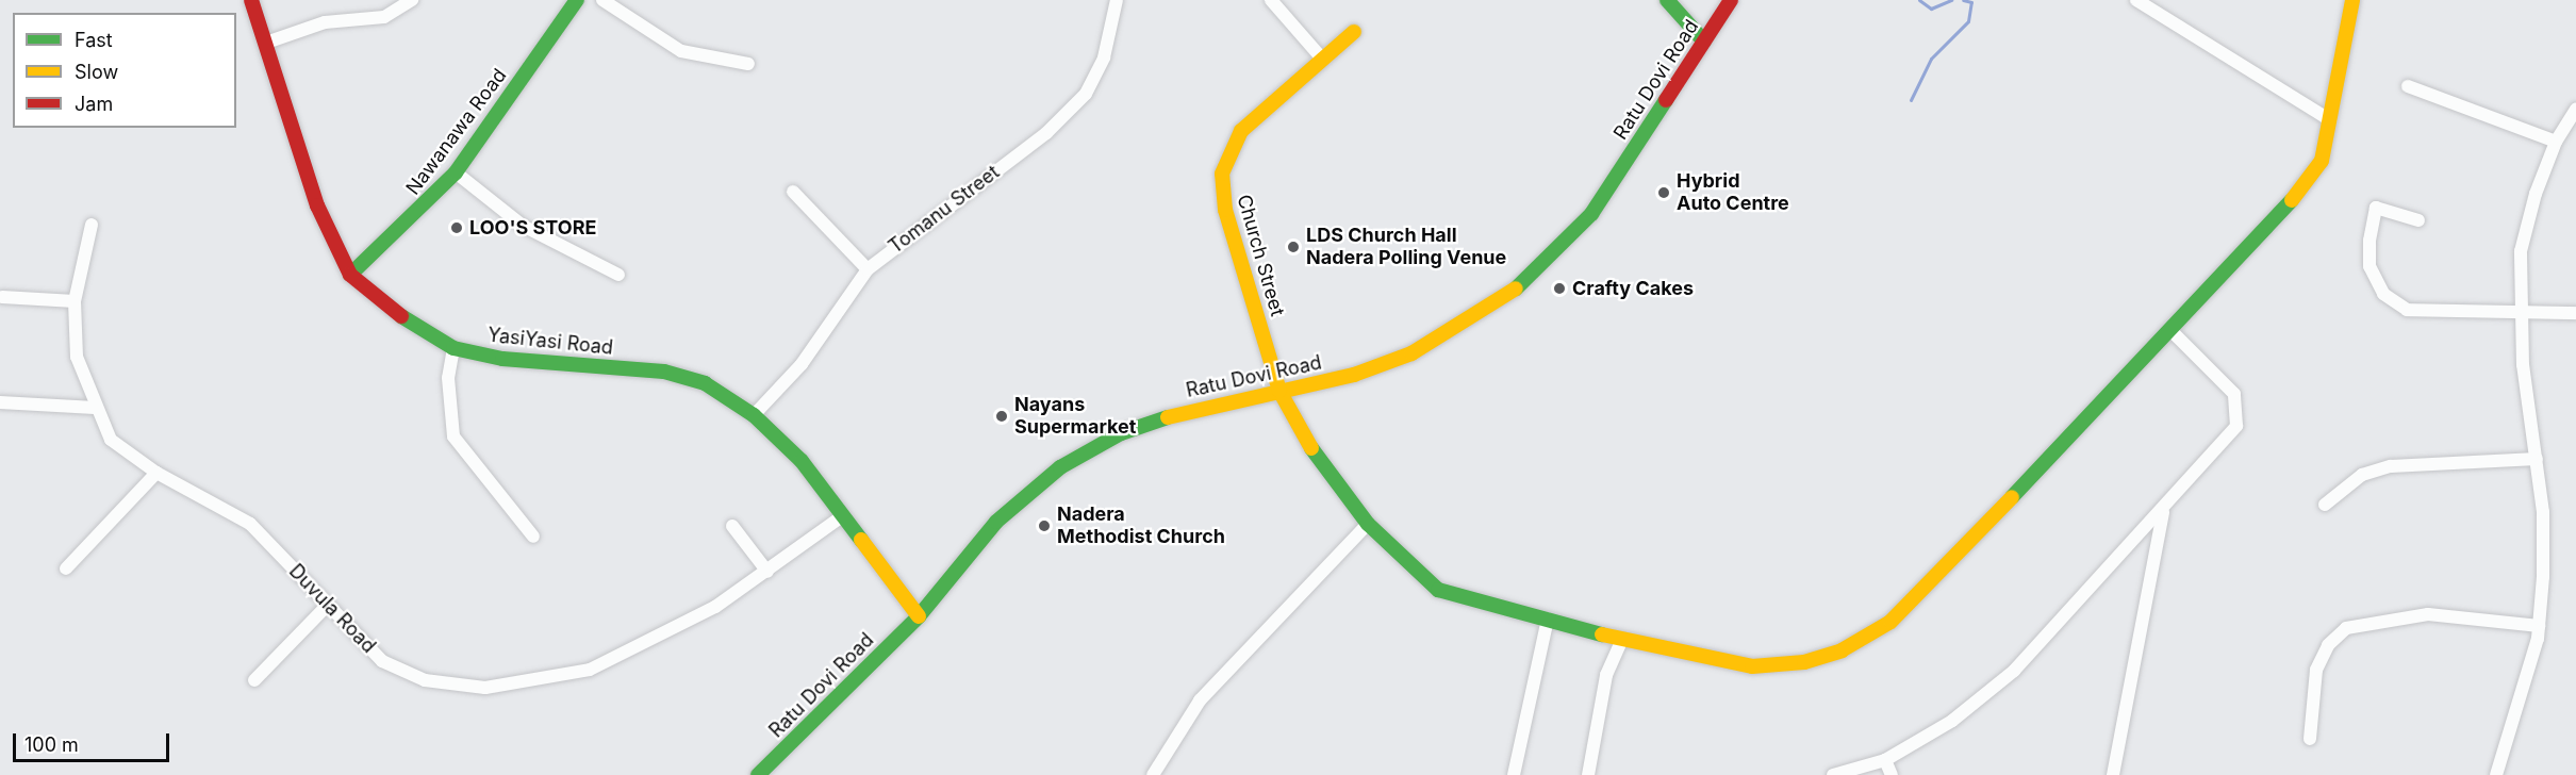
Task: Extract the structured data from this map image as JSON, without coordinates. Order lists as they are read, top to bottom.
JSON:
{
  "streets": {
    "street": [
      "Ratu Dovi Road",
      "Nawanawa Road",
      "Tomanu Street",
      "Church Street",
      "YasiYasi Road",
      "Duvula Road"
    ]
  },
  "crossings": [
    ["Ratu Dovi Road", "Church Street"],
    ["Ratu Dovi Road", "YasiYasi Road"],
    ["Nawanawa Road", "YasiYasi Road"],
    ["Tomanu Street", "YasiYasi Road"],
    ["YasiYasi Road", "Duvula Road"]
  ],
  "places": [
    "Hybrid Auto Centre",
    "LOO'S STORE",
    "LDS Church Hall Nadera Polling Venue",
    "Crafty Cakes",
    "Nayans Supermarket",
    "Nadera Methodist Church"
  ],
  "legend": ["Fast", "Slow", "Jam"],
  "scale_bar": "100 m"
}
